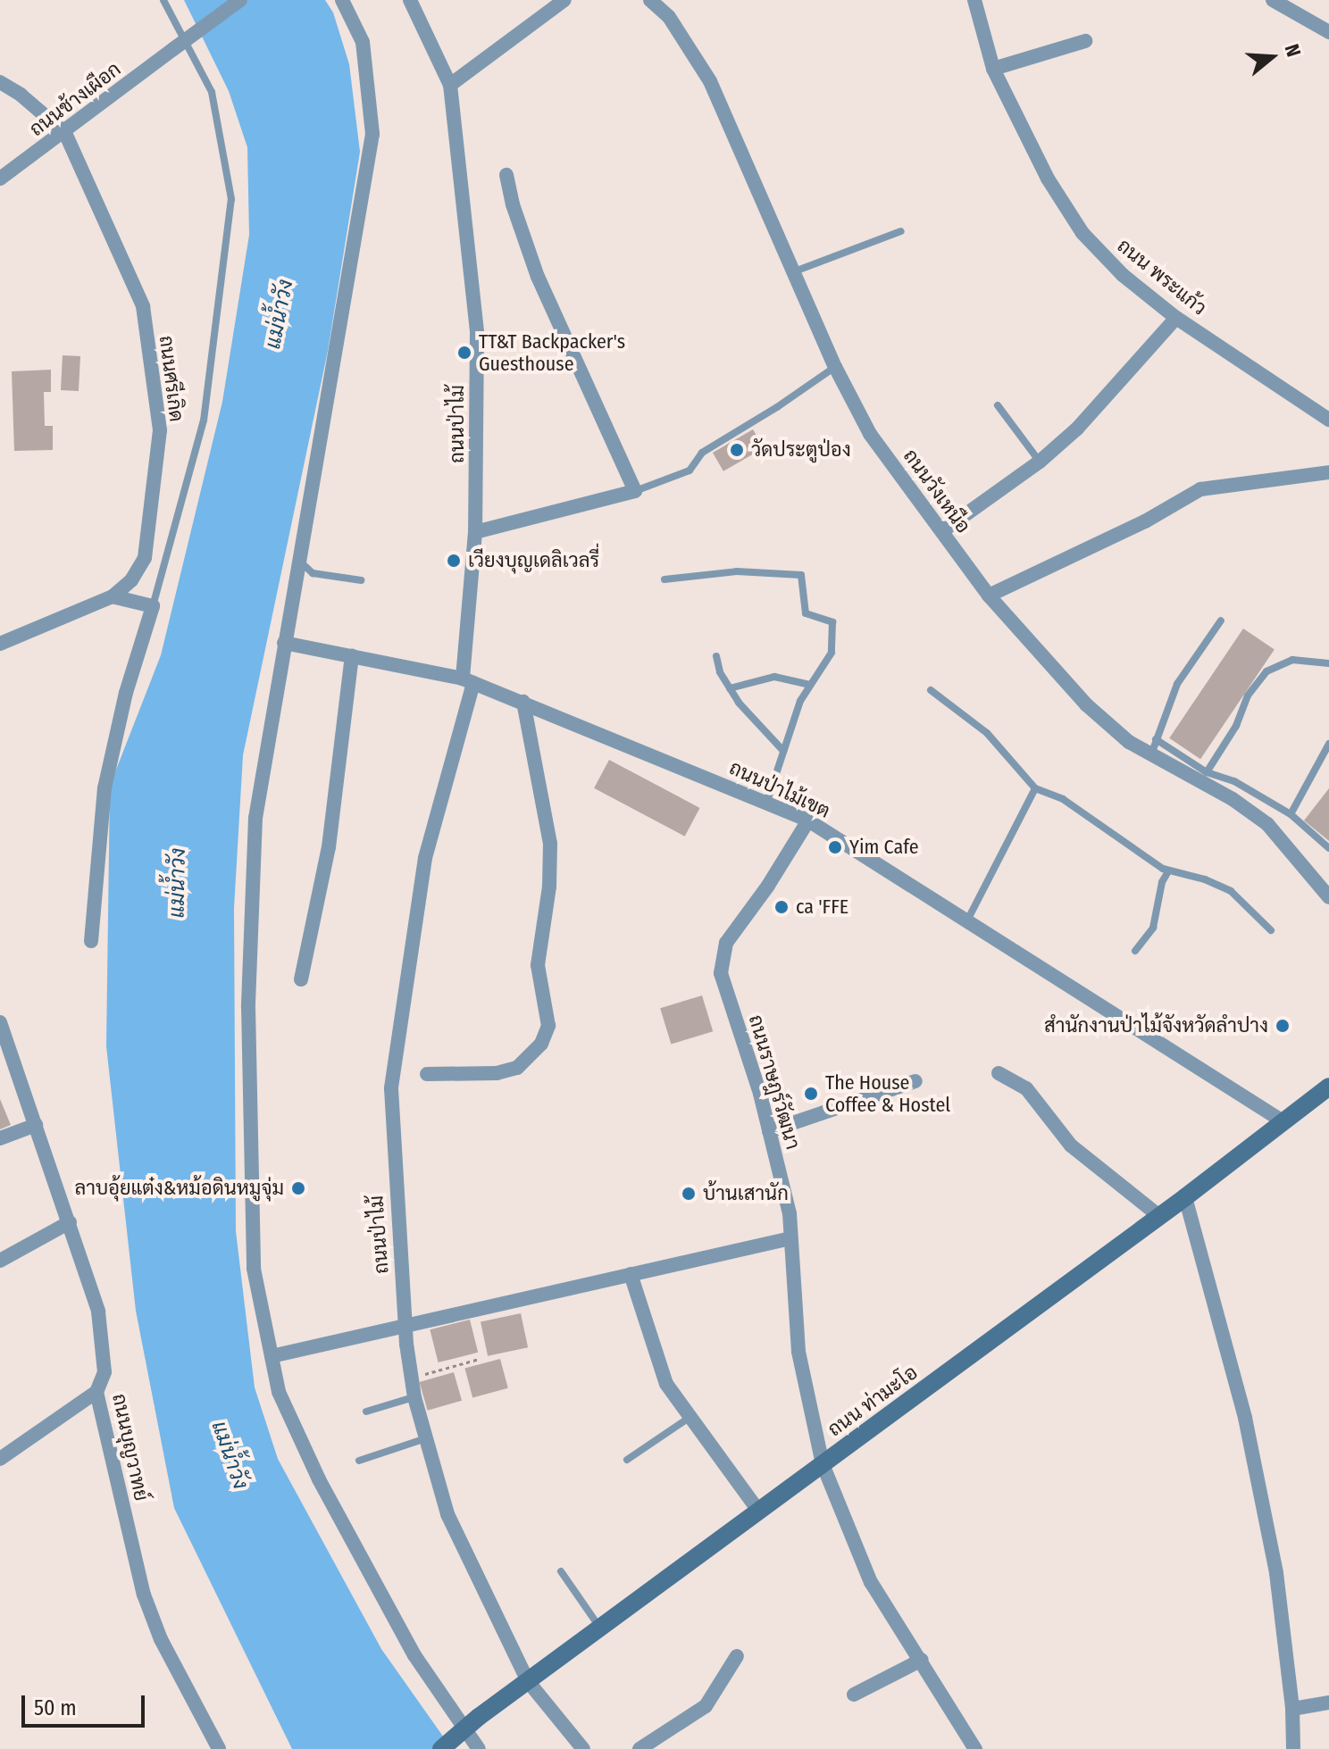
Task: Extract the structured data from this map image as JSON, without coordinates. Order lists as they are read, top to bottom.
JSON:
{
  "streets": {
    "street": [
      "ถนนช้างเผือก",
      "ถนน พระแก้ว",
      "ถนนศรีเกิด",
      "ถนนป่าไม้",
      "ถนนวังเหนือ",
      "ถนนป่าไม้เขต",
      "ถนนราษฎร์วัฒนา",
      "ถนน ท่ามะโอ",
      "ถนนบุญวาทย์"
    ]
  },
  "crossings": [
    ["ถนนช้างเผือก", "ถนนศรีเกิด"],
    ["ถนนป่าไม้", "ถนนป่าไม้เขต"],
    ["ถนนป่าไม้", "ถนน ท่ามะโอ"],
    ["ถนนป่าไม้เขต", "ถนนราษฎร์วัฒนา"],
    ["ถนนป่าไม้เขต", "ถนน ท่ามะโอ"],
    ["ถนนราษฎร์วัฒนา", "ถนน ท่ามะโอ"]
  ],
  "water": ["แม่น้ำวัง"],
  "places": [
    "TT&T Backpacker's Guesthouse",
    "วัดประตูป่อง",
    "เวียงบุญเดลิเวลรี่",
    "Yim Cafe",
    "ca 'FFE",
    "สำนักงานป่าไม้จังหวัดลำปาง",
    "The House Coffee & Hostel",
    "ลาบอุ้ยแต๋ง&หม้อดินหมูจุ่ม",
    "บ้านเสานัก"
  ],
  "scale_bar": "50 m",
  "north": "right"
}
